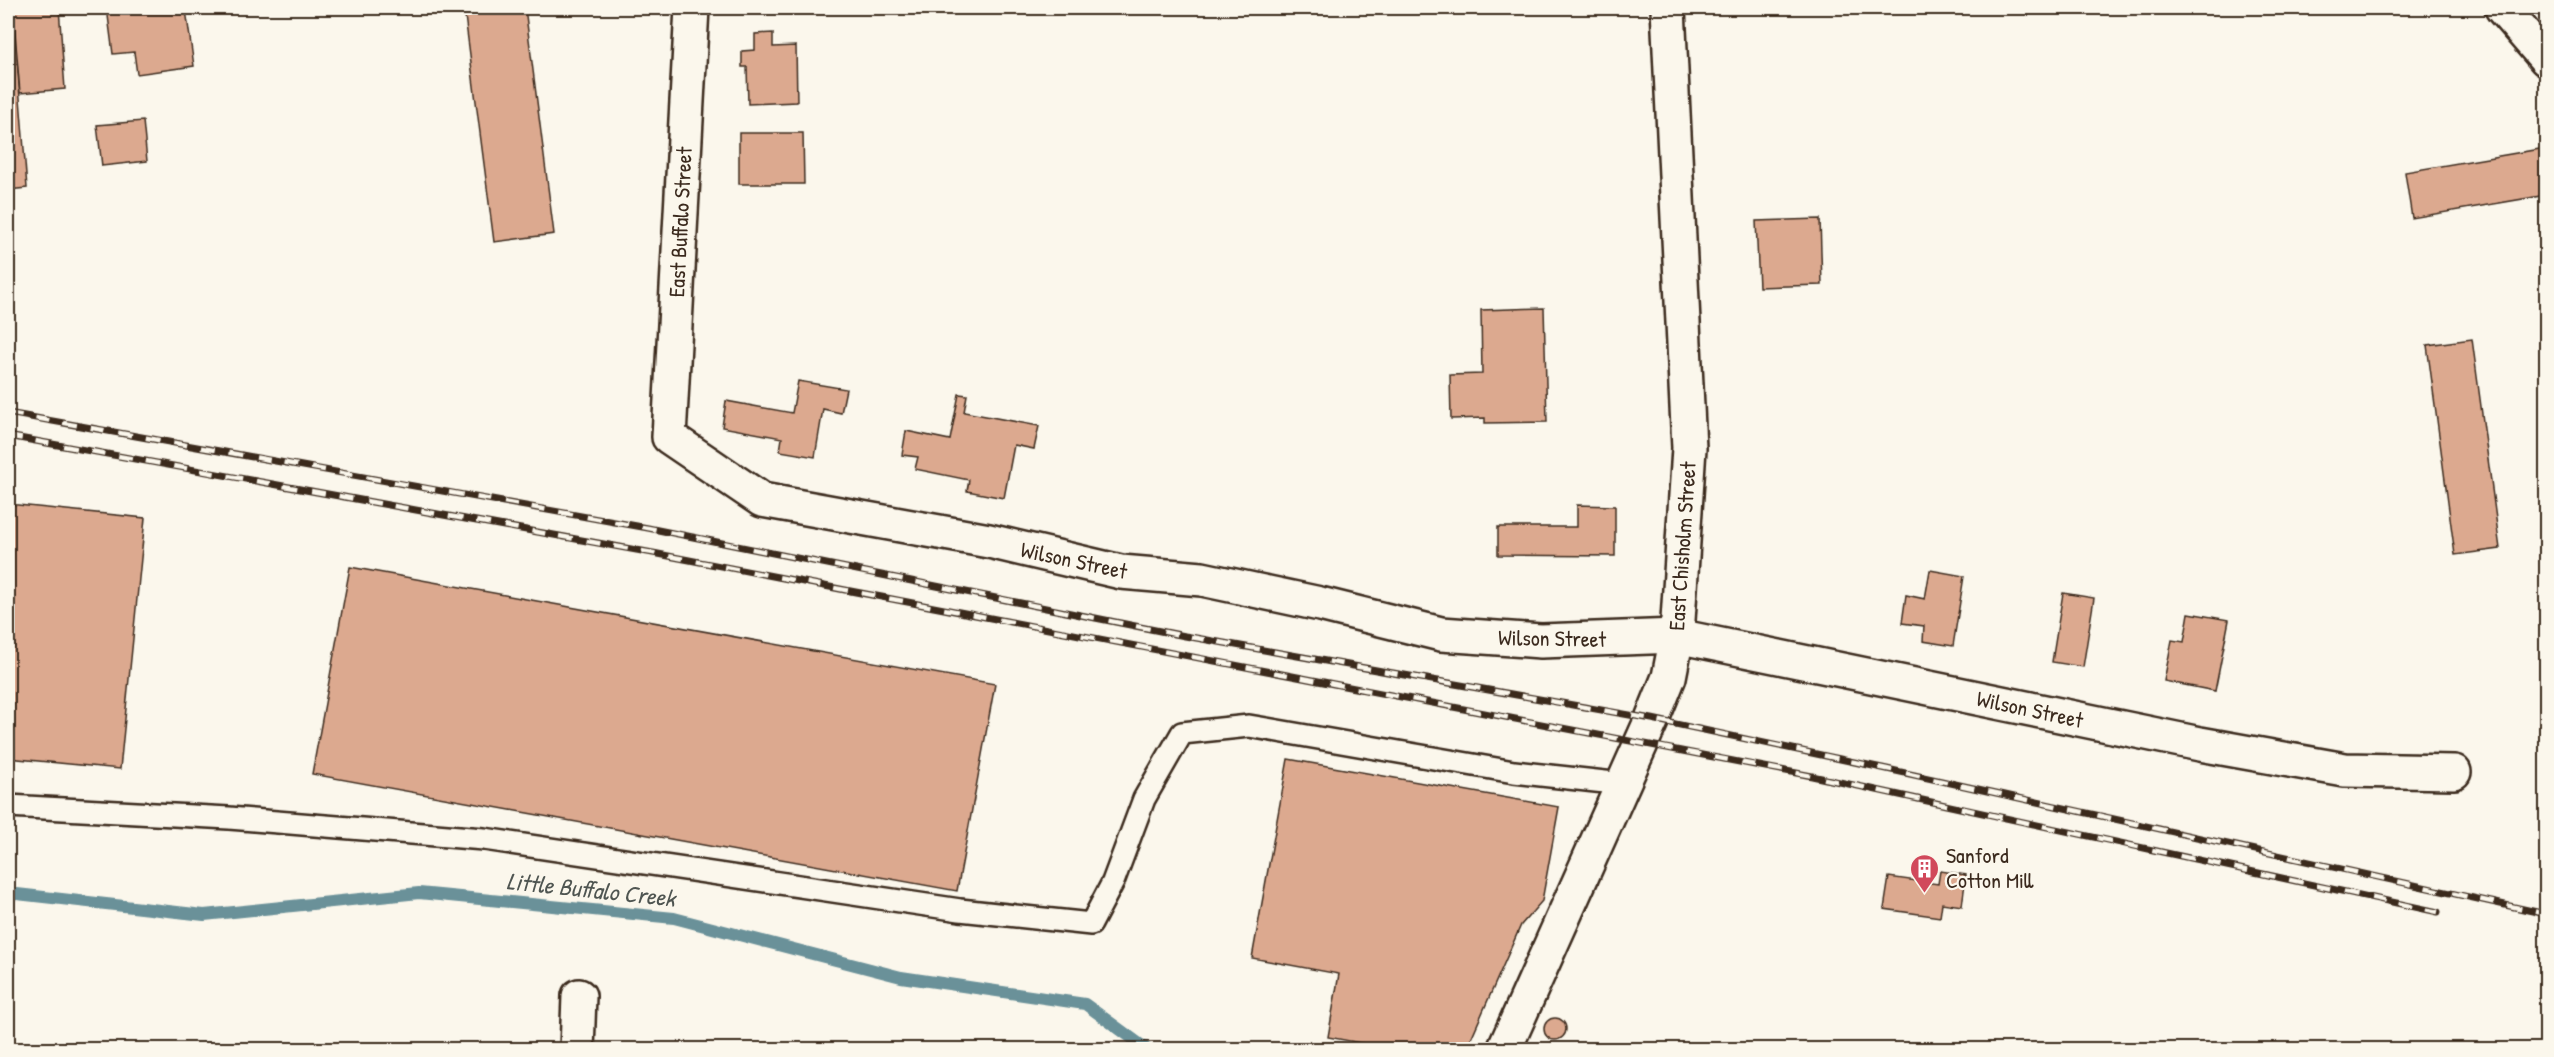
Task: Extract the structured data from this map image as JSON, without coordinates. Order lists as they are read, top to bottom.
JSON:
{
  "streets": {
    "street": ["East Buffalo Street", "East Chisholm Street", "Wilson Street"]
  },
  "crossings": [
    ["East Buffalo Street", "Wilson Street"],
    ["East Chisholm Street", "Wilson Street"]
  ],
  "water": ["Little Buffalo Creek"],
  "places": {
    "building": ["Sanford Cotton Mill"]
  }
}
